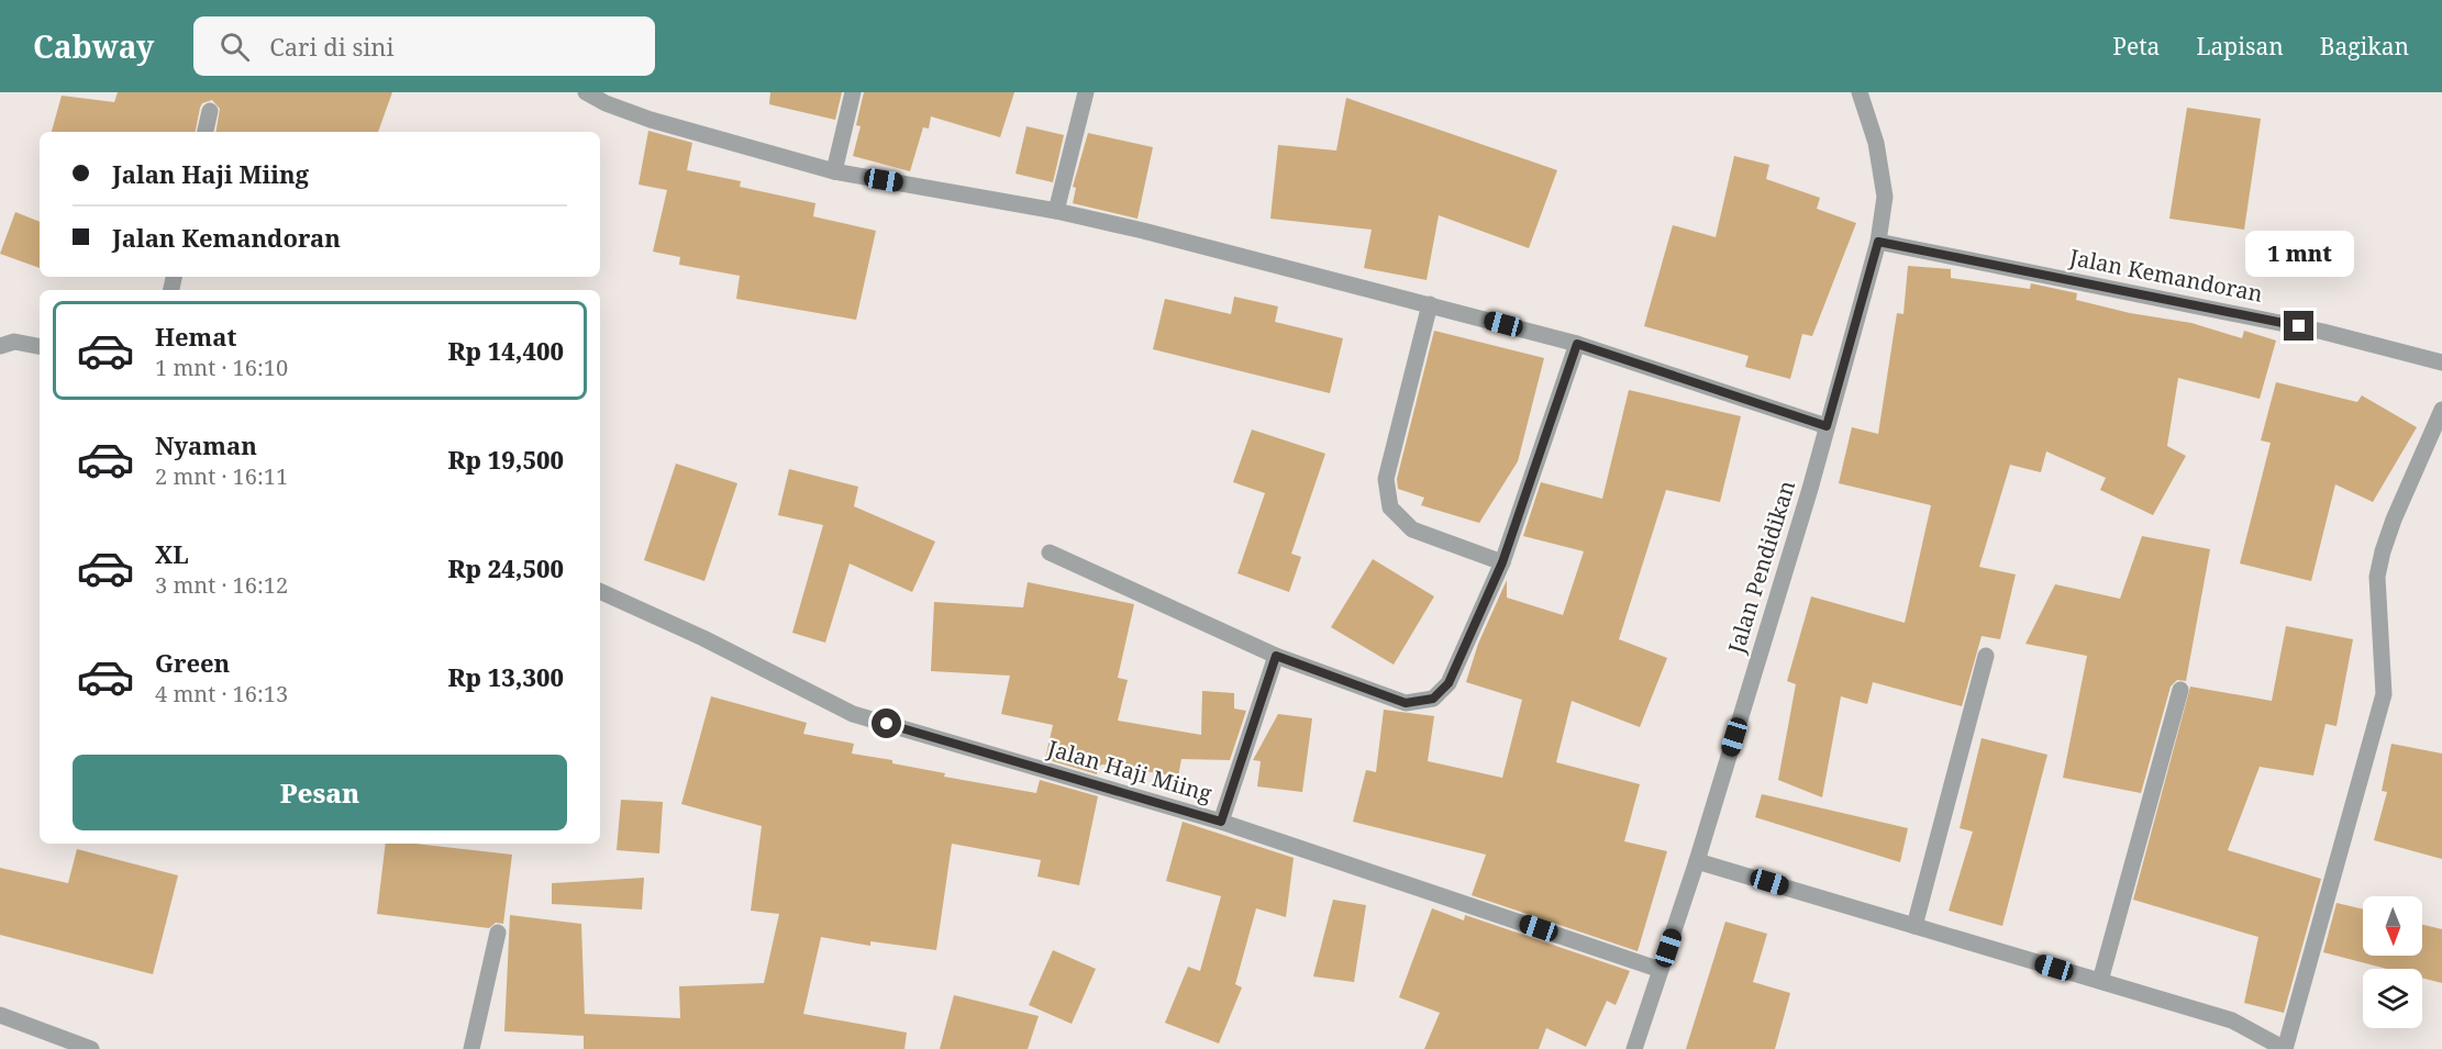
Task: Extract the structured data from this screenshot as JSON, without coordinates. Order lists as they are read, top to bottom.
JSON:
{
  "streets": {
    "street": ["Jalan Kemandoran", "Jalan Pendidikan", "Jalan Haji Miing"]
  },
  "crossings": [
    ["Jalan Kemandoran", "Jalan Pendidikan"],
    ["Jalan Pendidikan", "Jalan Haji Miing"]
  ],
  "north": "bottom",
  "page": {
    "header": "Cabway",
    "search": "Cari di sini",
    "nav": ["Peta", "Lapisan", "Bagikan"],
    "banner": ["Jalan Haji Miing", "Jalan Kemandoran"],
    "bubble": "1 mnt",
    "list": [
      {
        "name": "Hemat",
        "note": "1 mnt · 16:10",
        "value": "Rp 14,400"
      },
      {
        "name": "Nyaman",
        "note": "2 mnt · 16:11",
        "value": "Rp 19,500"
      },
      {
        "name": "XL",
        "note": "3 mnt · 16:12",
        "value": "Rp 24,500"
      },
      {
        "name": "Green",
        "note": "4 mnt · 16:13",
        "value": "Rp 13,300"
      }
    ],
    "buttons": "Pesan"
  }
}
